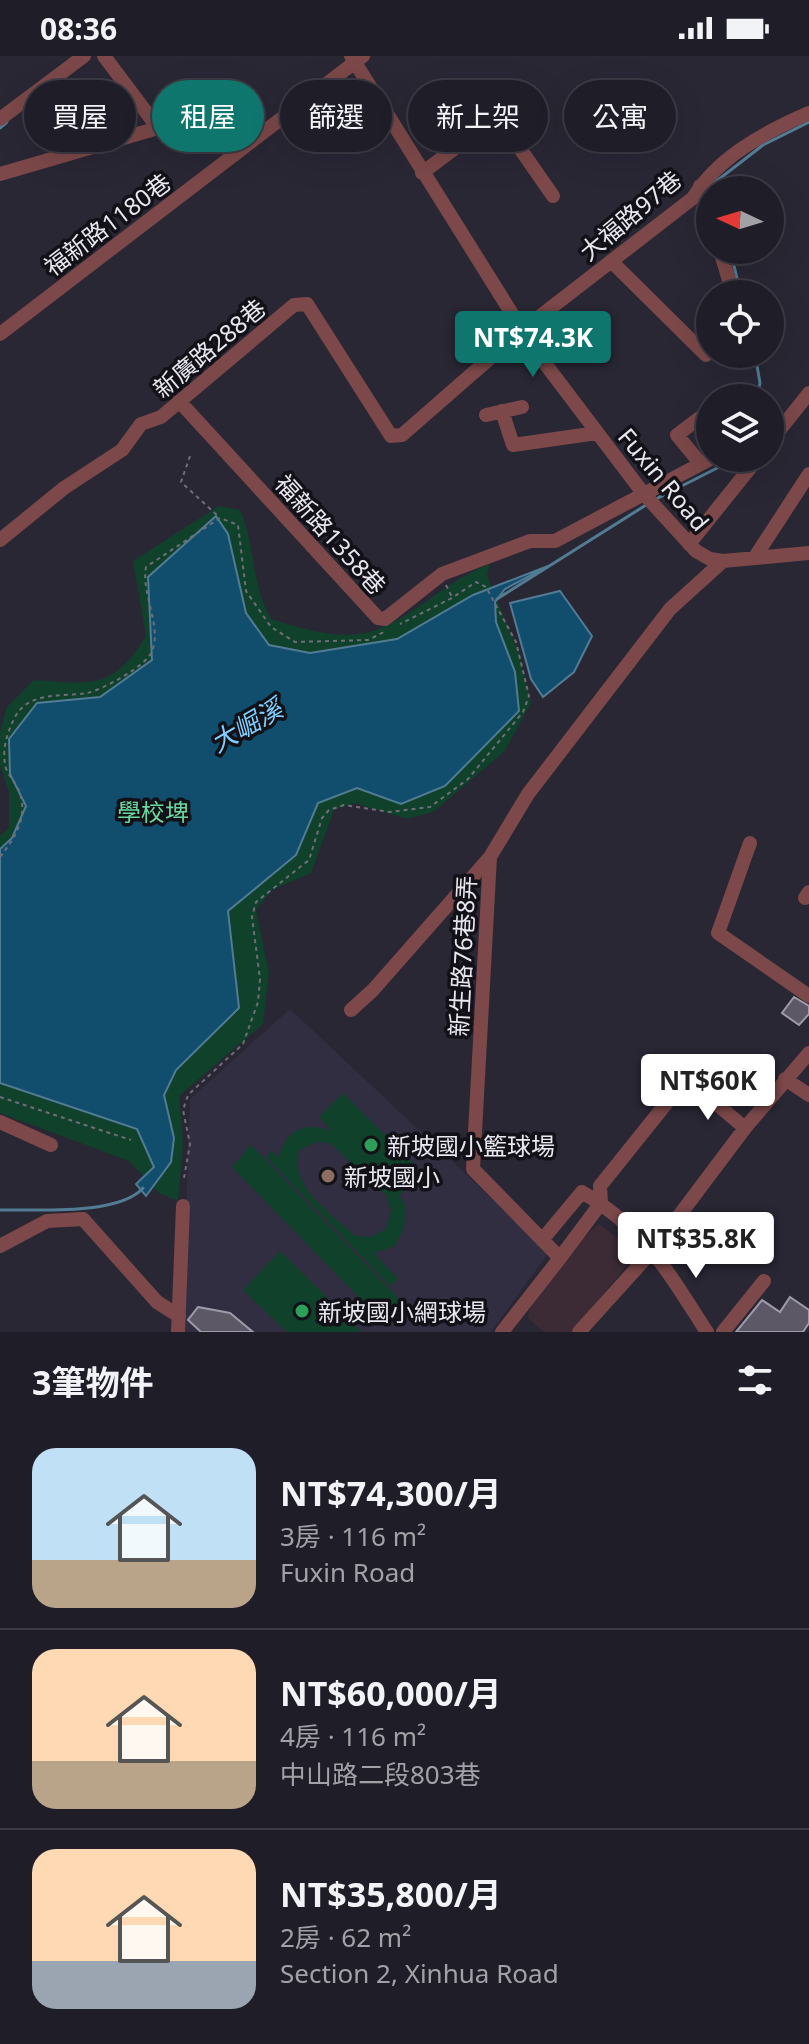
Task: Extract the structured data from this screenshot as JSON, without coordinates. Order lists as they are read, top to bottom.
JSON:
{
  "streets": {
    "street": [
      "大福路97巷",
      "福新路1180巷",
      "新廣路288巷",
      "Fuxin Road",
      "福新路1358巷",
      "新生路76巷8弄"
    ]
  },
  "crossings": [
    ["大福路97巷", "新廣路288巷"],
    ["大福路97巷", "Fuxin Road"],
    ["福新路1180巷", "Fuxin Road"],
    ["新廣路288巷", "Fuxin Road"],
    ["新廣路288巷", "福新路1358巷"],
    ["Fuxin Road", "福新路1358巷"],
    ["Fuxin Road", "新生路76巷8弄"]
  ],
  "water": ["大崛溪"],
  "parks": ["學校埤"],
  "places": ["新坡國小籃球場", "新坡國小", "新坡國小網球場"],
  "north": "left",
  "page": {
    "status": "08:36",
    "chip": [
      "買屋",
      "租屋",
      "篩選",
      "新上架",
      "公寓"
    ],
    "price": ["NT$74.3K", "NT$60K", "NT$35.8K"],
    "heading": "3筆物件",
    "list": [
      {
        "name": "NT$74,300/月",
        "note": "3房 · 116 m² · Fuxin Road"
      },
      {
        "name": "NT$60,000/月",
        "note": "4房 · 116 m² · 中山路二段803巷"
      },
      {
        "name": "NT$35,800/月",
        "note": "2房 · 62 m² · Section 2, Xinhua Road"
      }
    ]
  }
}
